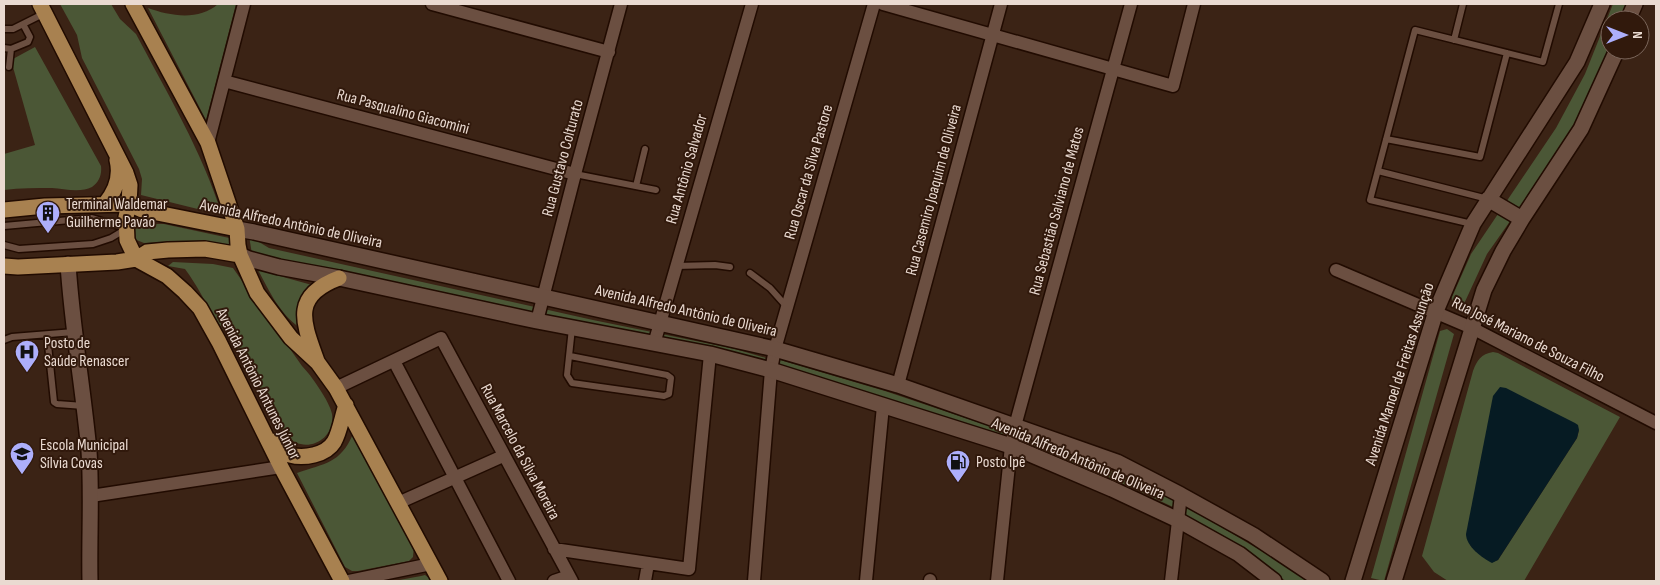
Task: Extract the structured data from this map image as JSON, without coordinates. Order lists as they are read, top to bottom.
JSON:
{
  "streets": {
    "main road": ["Avenida Alfredo Antônio de Oliveira", "Avenida Manoel de Freitas Assunção", "Avenida Antônio Antunes Júnior"],
    "street": [
      "Rua Pasqualino Giacomini",
      "Rua Gustavo Colturato",
      "Rua Antônio Salvador",
      "Rua Oscar da Silva Pastore",
      "Rua Casemiro Joaquim de Oliveira",
      "Rua Sebastião Salviano de Matos",
      "Rua José Mariano de Souza Filho",
      "Rua Marcelo da Silva Moreira"
    ]
  },
  "crossings": [
    ["Rua Pasqualino Giacomini", "Rua Gustavo Colturato"],
    ["Rua Gustavo Colturato", "Avenida Alfredo Antônio de Oliveira"],
    ["Rua Antônio Salvador", "Avenida Alfredo Antônio de Oliveira"],
    ["Rua Oscar da Silva Pastore", "Avenida Alfredo Antônio de Oliveira"],
    ["Rua Casemiro Joaquim de Oliveira", "Avenida Alfredo Antônio de Oliveira"],
    ["Rua Sebastião Salviano de Matos", "Avenida Alfredo Antônio de Oliveira"],
    ["Avenida Alfredo Antônio de Oliveira", "Avenida Antônio Antunes Júnior"],
    ["Rua José Mariano de Souza Filho", "Avenida Manoel de Freitas Assunção"]
  ],
  "places": {
    "building": ["Terminal Waldemar Guilherme Pavão"],
    "hospital": ["Posto de Saúde Renascer"],
    "school or university": ["Escola Municipal Sílvia Covas"],
    "fuel station": ["Posto Ipê"]
  },
  "north": "right"
}
